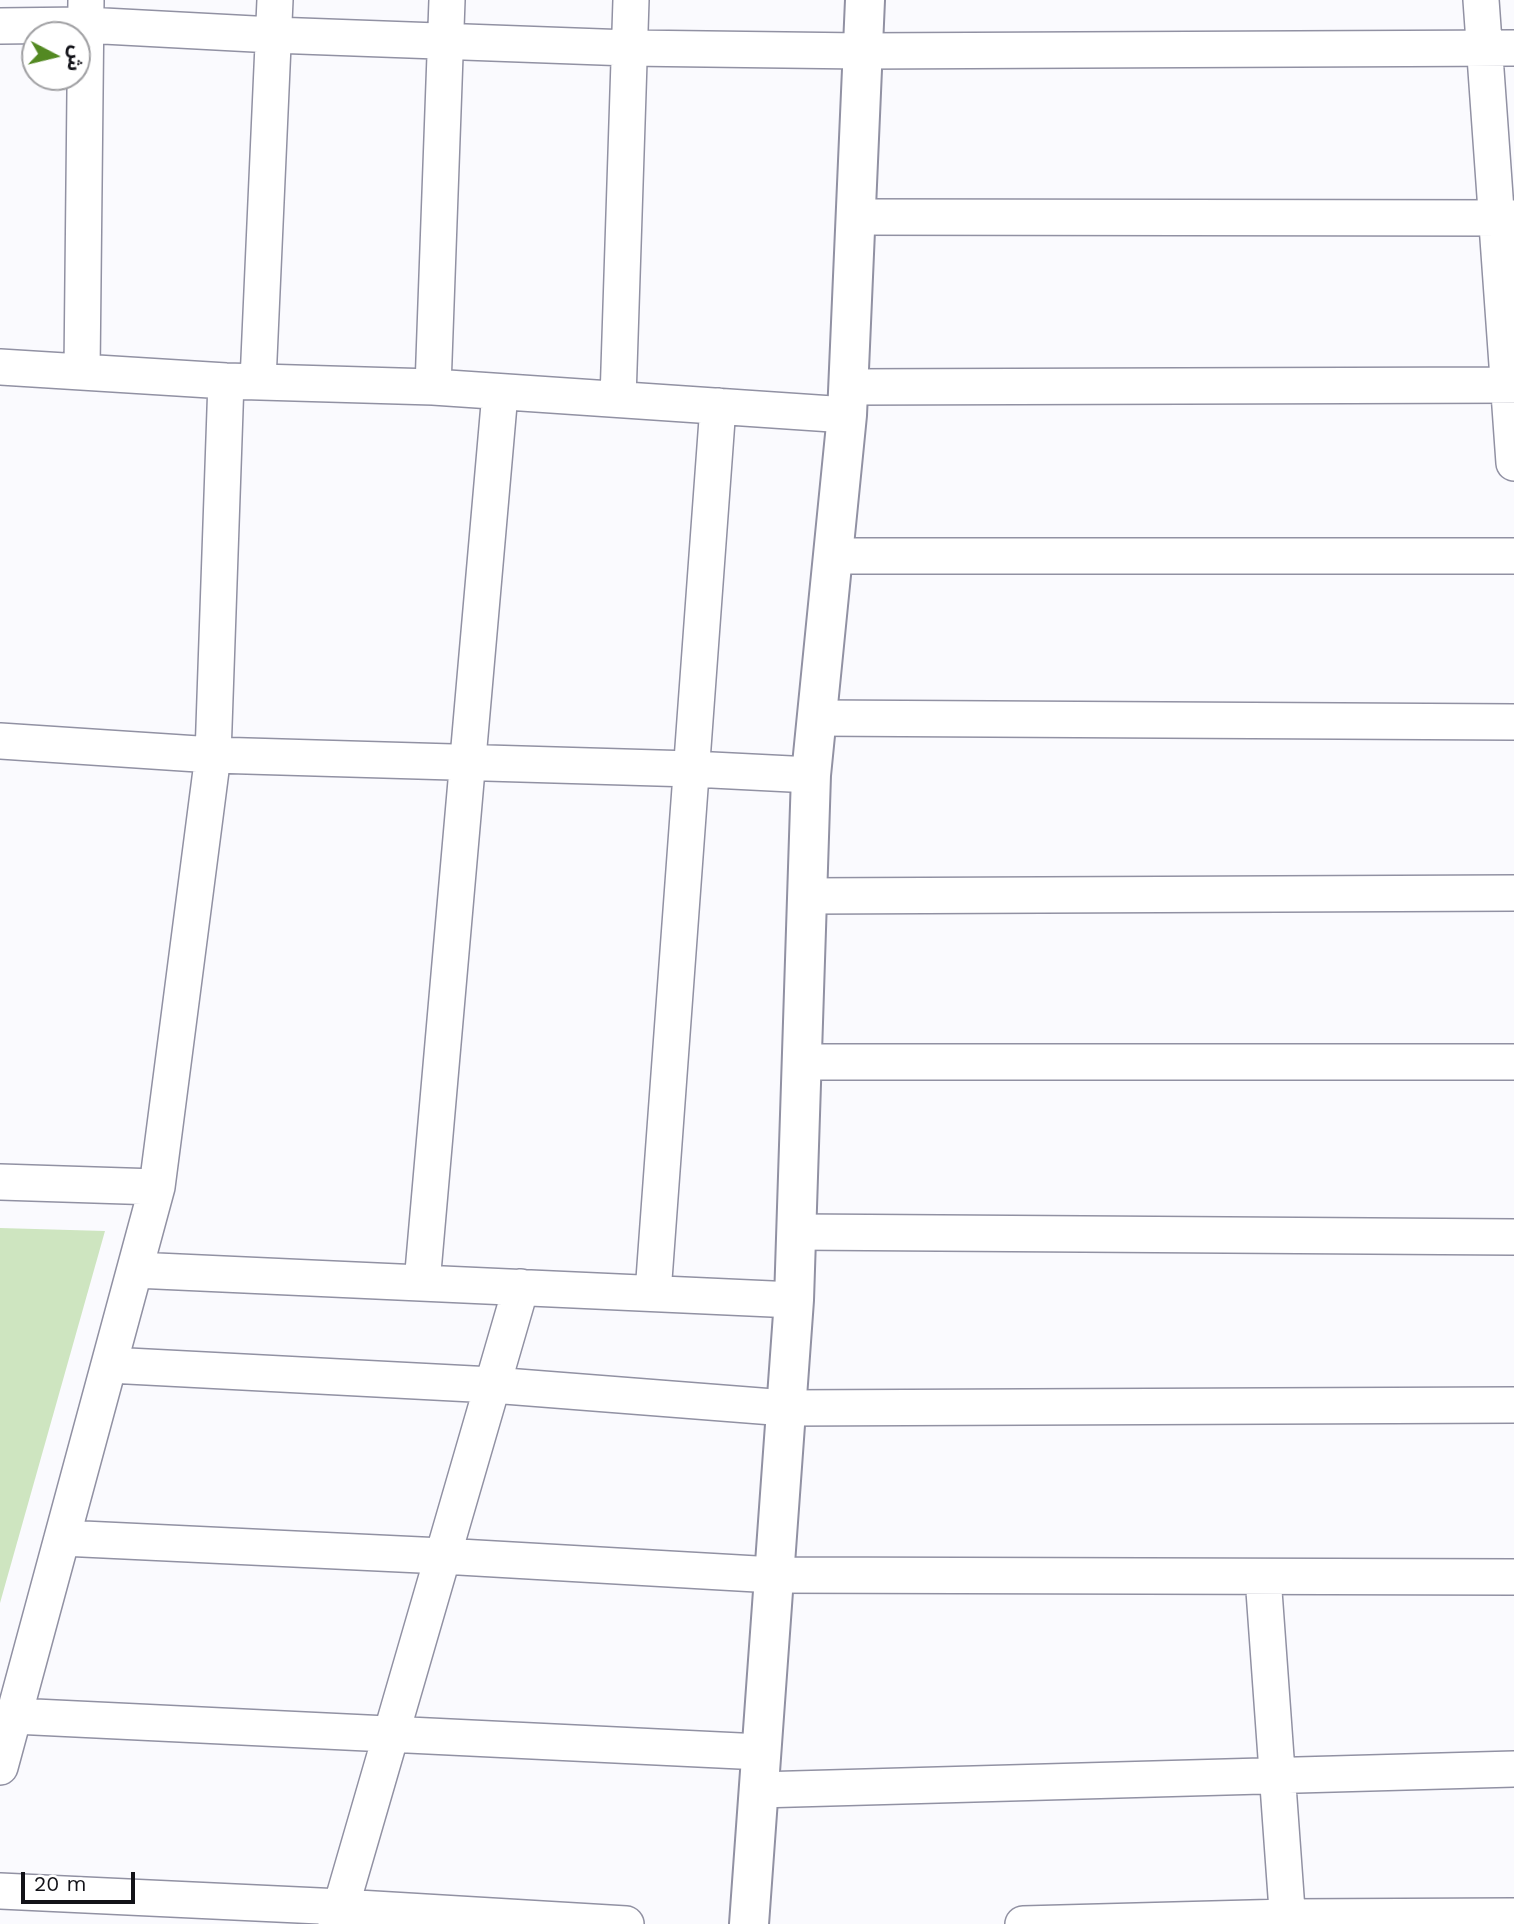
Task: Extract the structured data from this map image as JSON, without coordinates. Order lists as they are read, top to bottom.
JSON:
{
  "scale_bar": "20 m",
  "north": "right"
}
